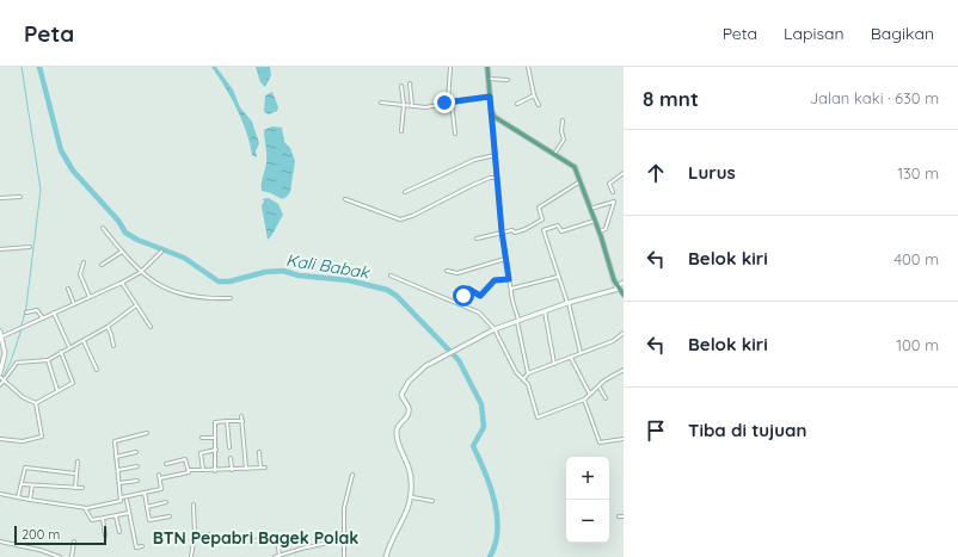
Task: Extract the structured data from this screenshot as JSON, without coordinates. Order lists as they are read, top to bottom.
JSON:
{
  "districts": ["BTN Pepabri Bagek Polak"],
  "water": ["Kali Babak"],
  "scale_bar": "200 m",
  "page": {
    "header": "Peta",
    "nav": ["Peta", "Lapisan", "Bagikan"],
    "heading": ["8 mnt", "Jalan kaki · 630 m"],
    "list": [
      ["Lurus", "130 m"],
      ["Belok kiri", "400 m"],
      ["Belok kiri", "100 m"],
      "Tiba di tujuan"
    ],
    "map_buttons": ["+", "−"],
    "scale": "200 m"
  }
}
